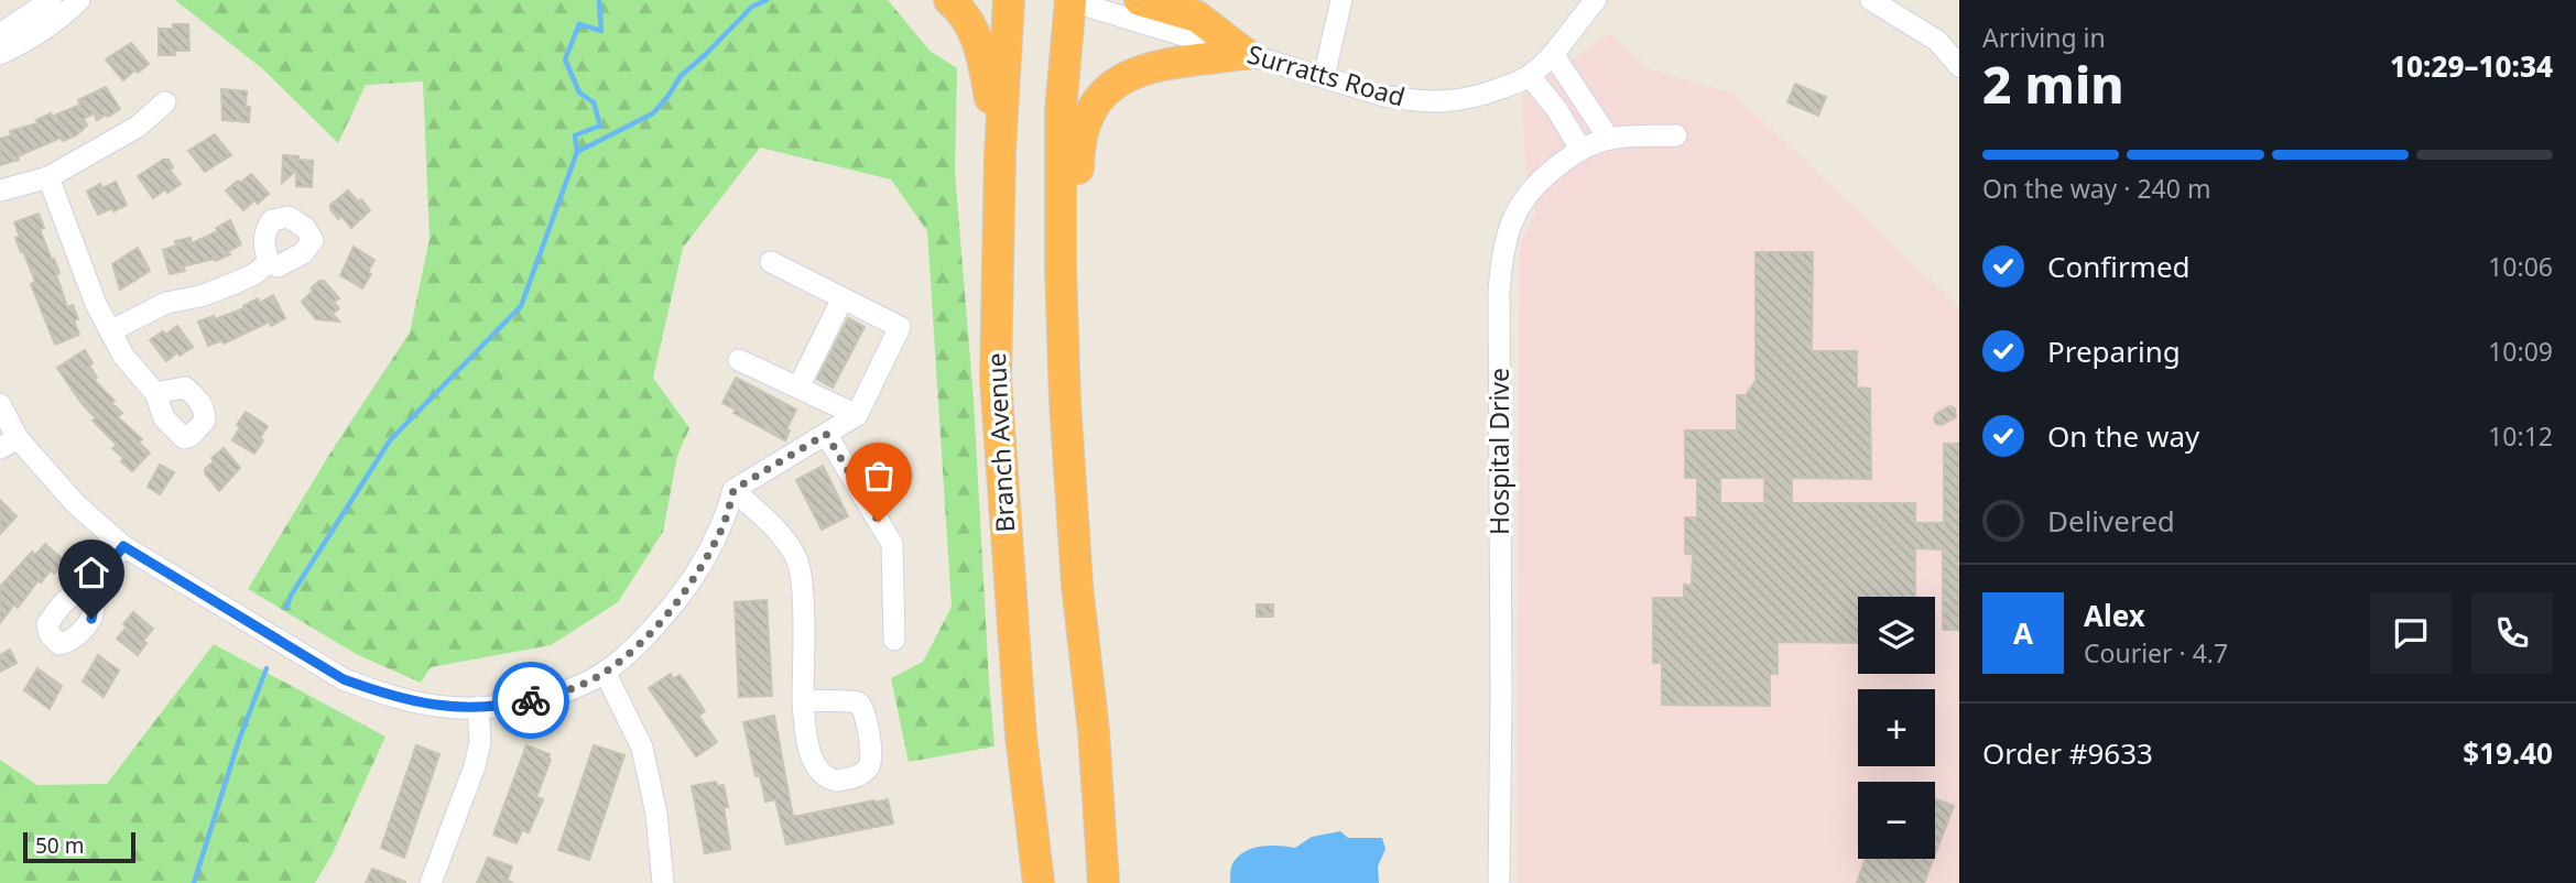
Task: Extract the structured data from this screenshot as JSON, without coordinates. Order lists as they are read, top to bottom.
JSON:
{
  "streets": {
    "highway": ["Branch Avenue"],
    "street": ["Surratts Road", "Hospital Drive"]
  },
  "scale_bar": "50 m",
  "page": {
    "heading": ["2 min", "Arriving in", "10:29–10:34"],
    "panel": [
      "Alex",
      "Courier · 4.7",
      "Order #9633",
      "$19.40"
    ],
    "bar": "On the way · 240 m",
    "list": [
      ["Confirmed", "10:06"],
      ["Preparing", "10:09"],
      ["On the way", "10:12"],
      "Delivered"
    ],
    "round": "A",
    "map_buttons": ["+", "−"],
    "scale": "50 m"
  }
}
